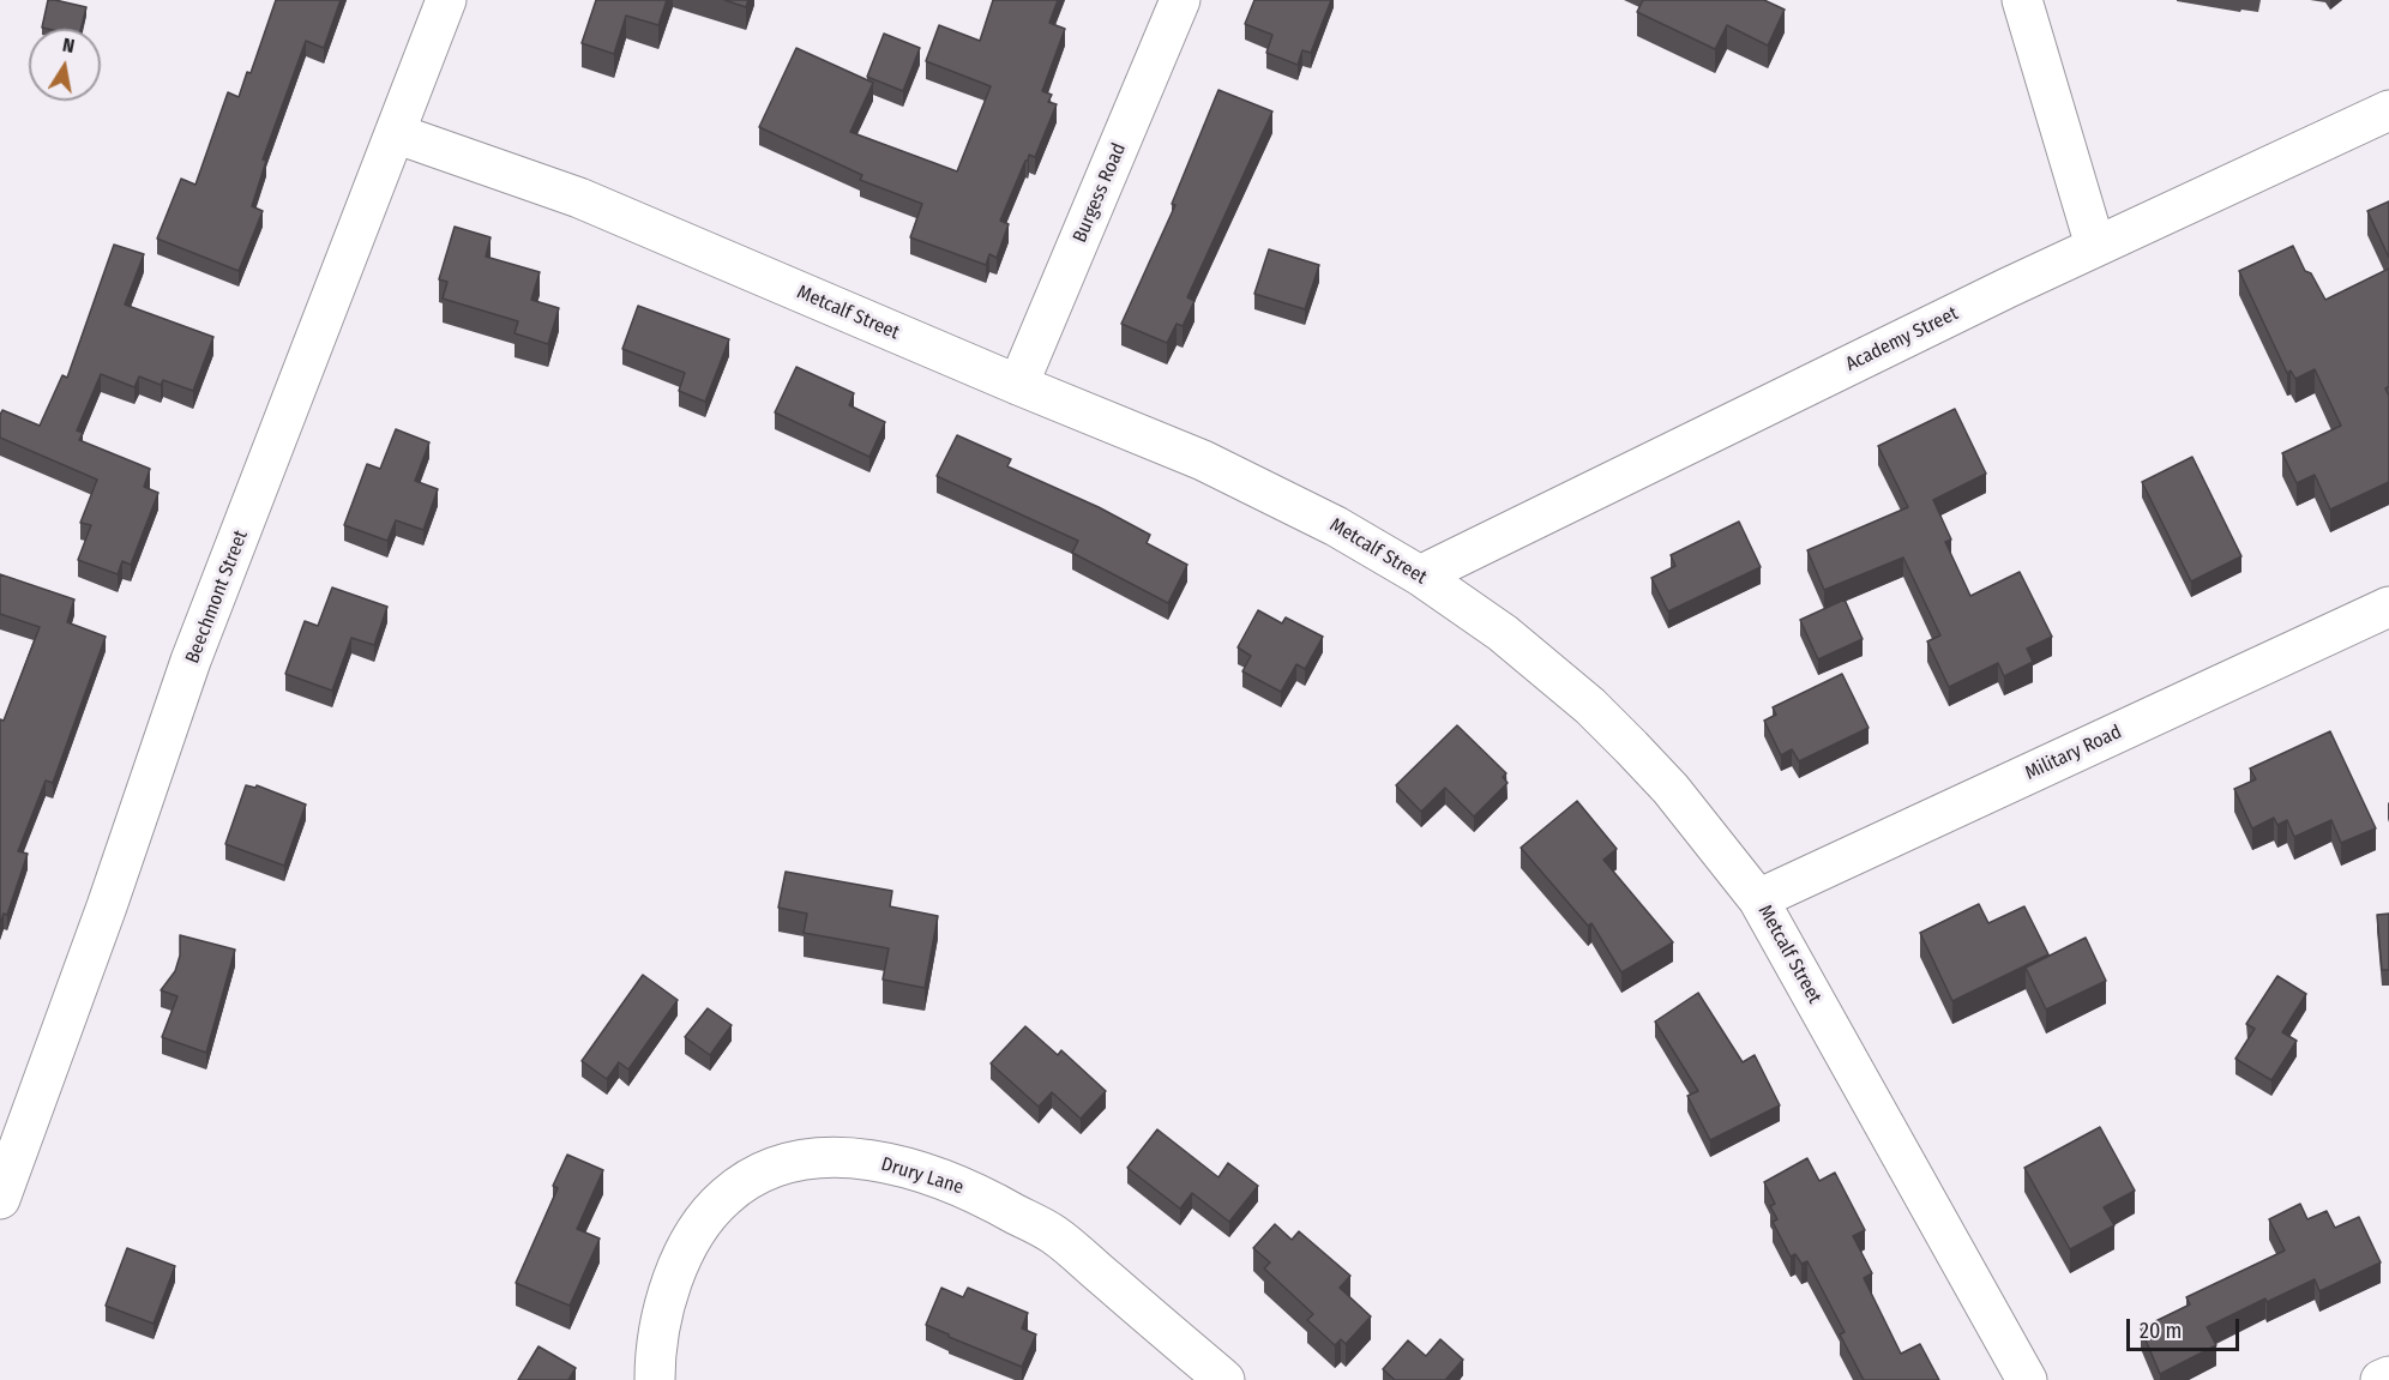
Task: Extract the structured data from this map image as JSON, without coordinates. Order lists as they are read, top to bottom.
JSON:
{
  "streets": {
    "street": [
      "Burgess Road",
      "Metcalf Street",
      "Academy Street",
      "Beechmont Street",
      "Military Road",
      "Drury Lane"
    ]
  },
  "crossings": [
    ["Burgess Road", "Metcalf Street"],
    ["Metcalf Street", "Academy Street"],
    ["Metcalf Street", "Beechmont Street"],
    ["Metcalf Street", "Military Road"]
  ],
  "scale_bar": "20 m",
  "north": "top"
}
